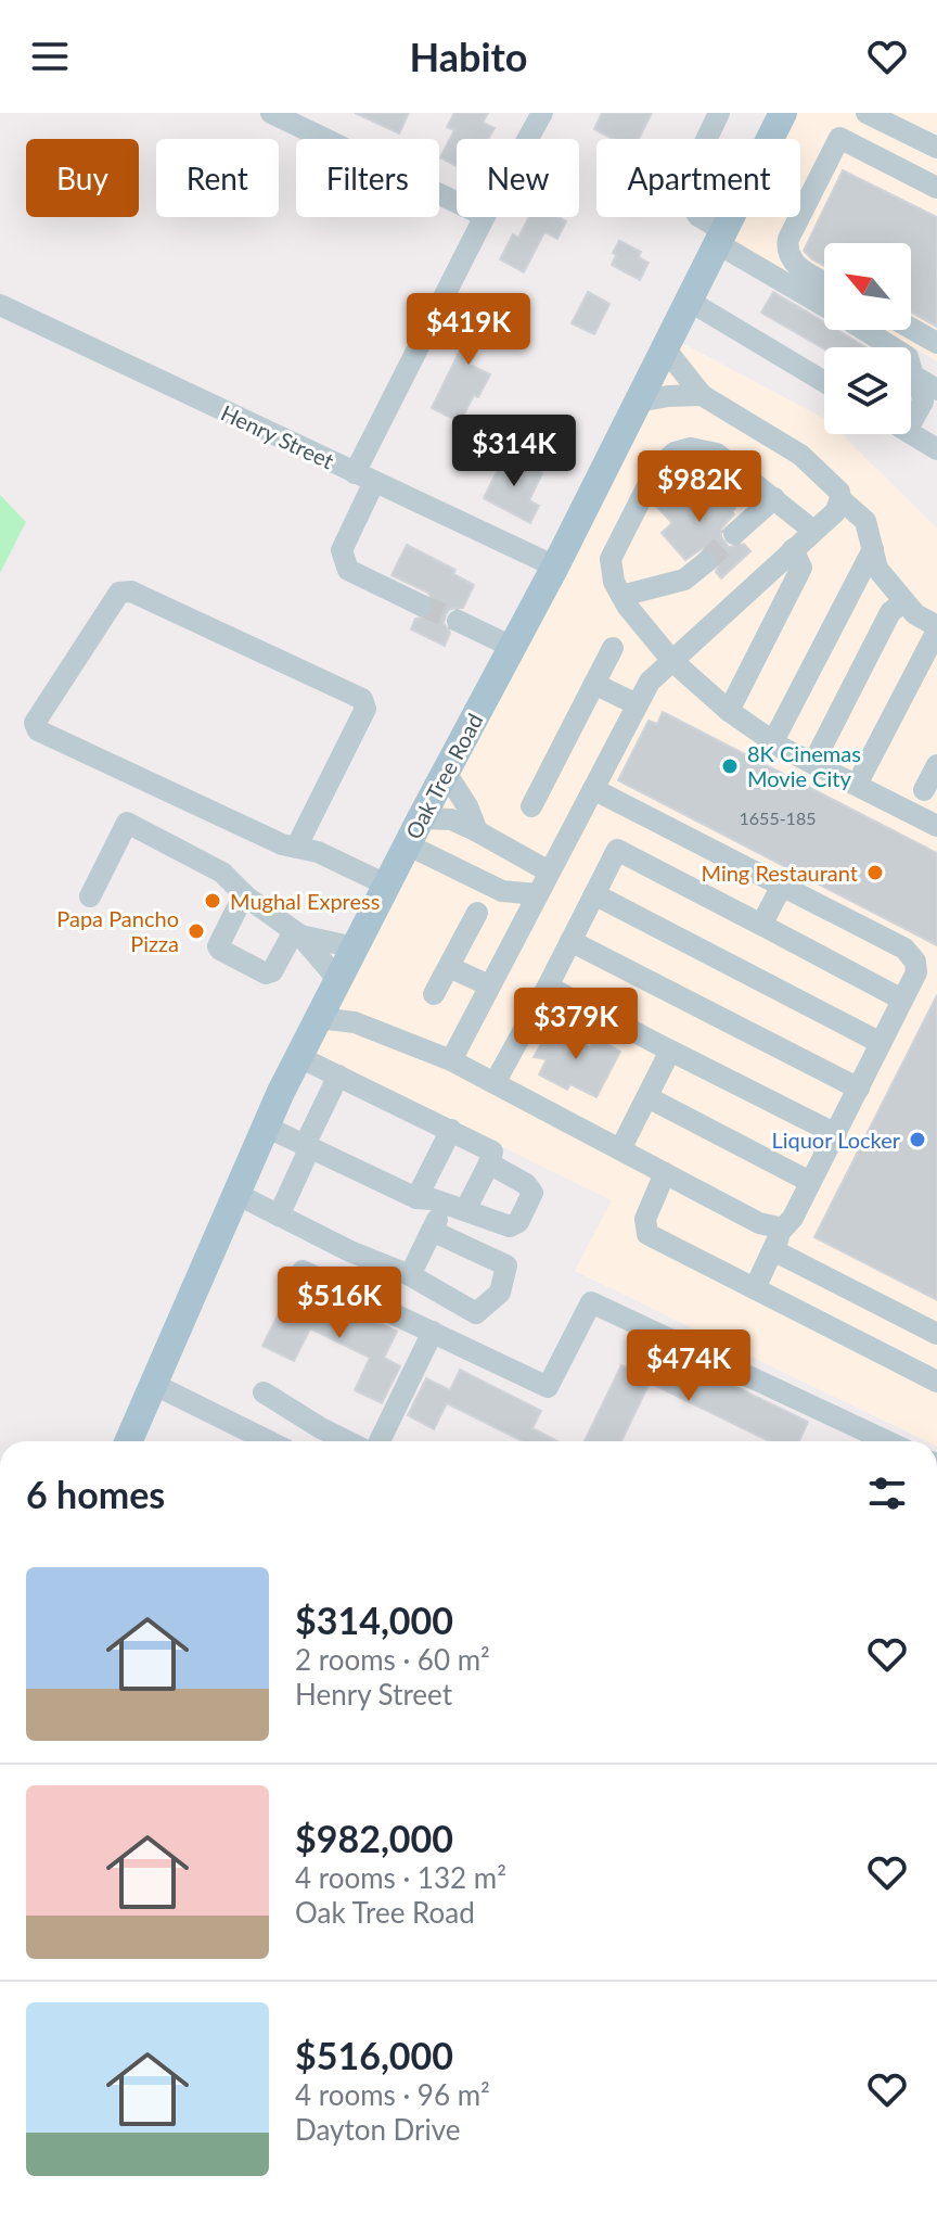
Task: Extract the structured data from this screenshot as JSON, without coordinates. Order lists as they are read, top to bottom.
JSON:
{
  "streets": {
    "main road": ["Oak Tree Road"],
    "street": ["Henry Street"]
  },
  "crossings": [
    ["Henry Street", "Oak Tree Road"]
  ],
  "places": [
    "8K Cinemas Movie City",
    "Ming Restaurant",
    "Mughal Express",
    "Papa Pancho Pizza",
    "Liquor Locker"
  ],
  "house_numbers": ["1655-185"],
  "north": "top left",
  "page": {
    "header": "Habito",
    "chip": [
      "Buy",
      "Rent",
      "Filters",
      "New",
      "Apartment"
    ],
    "price": [
      "$419K",
      "$314K",
      "$982K",
      "$379K",
      "$516K",
      "$474K"
    ],
    "heading": "6 homes",
    "list": [
      {
        "name": "$314,000",
        "note": "2 rooms · 60 m² · Henry Street"
      },
      {
        "name": "$982,000",
        "note": "4 rooms · 132 m² · Oak Tree Road"
      },
      {
        "name": "$516,000",
        "note": "4 rooms · 96 m² · Dayton Drive"
      }
    ]
  }
}
